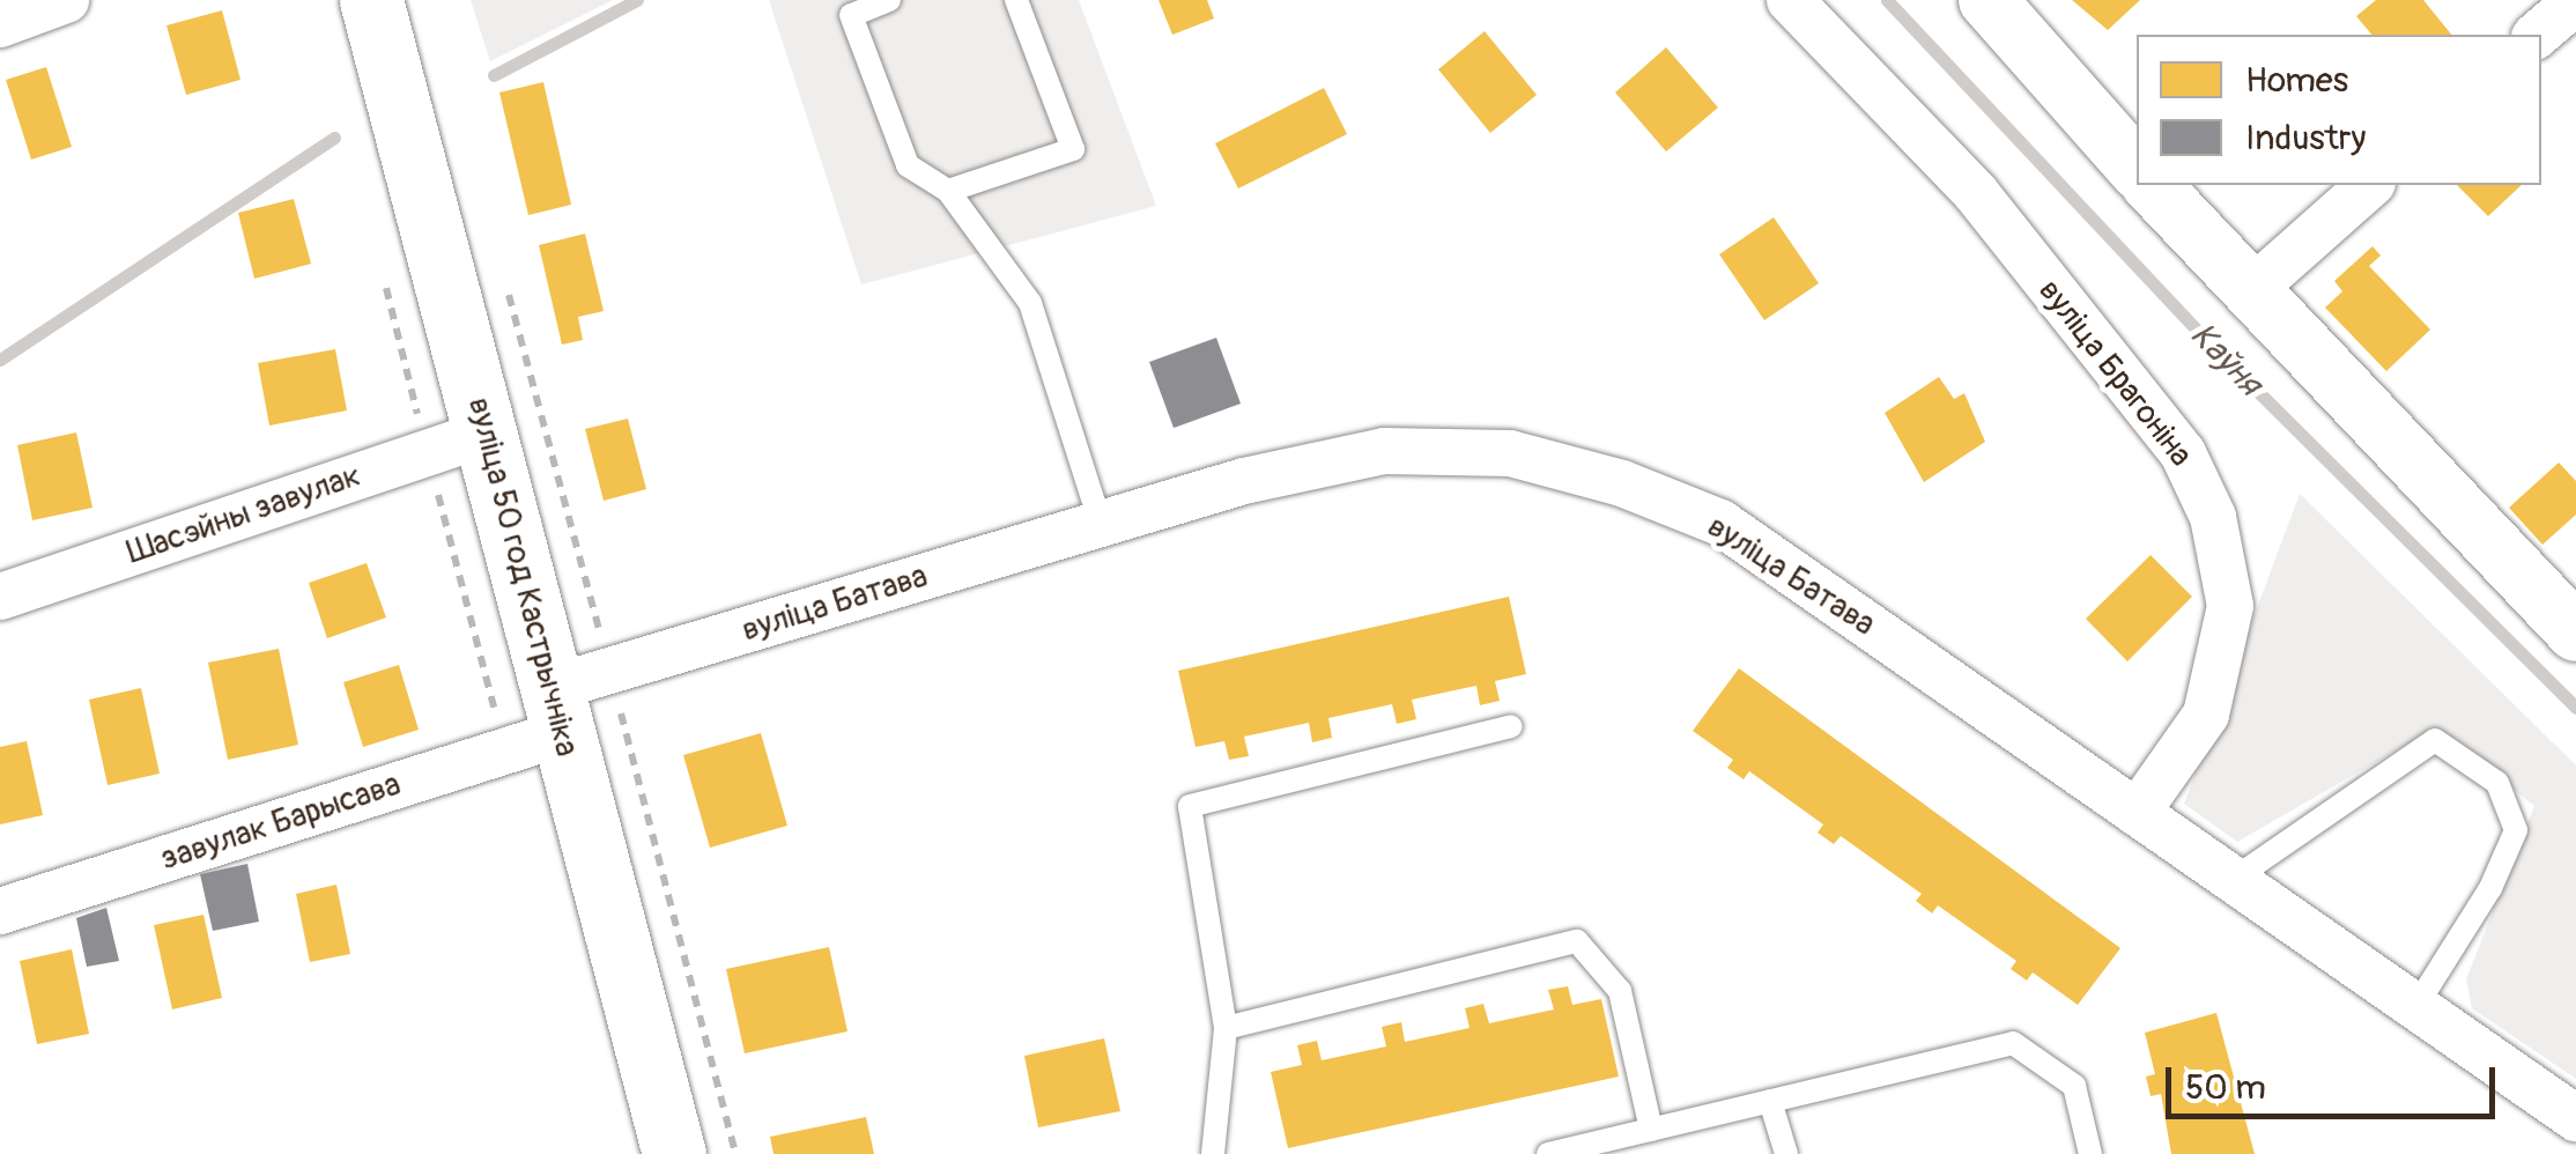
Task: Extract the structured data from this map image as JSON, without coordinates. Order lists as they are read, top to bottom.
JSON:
{
  "streets": {
    "main road": ["вуліца 50 год Кастрычніка"],
    "street": [
      "вуліца Брагоніна",
      "Шасэйны завулак",
      "вуліца Батава",
      "завулак Барысава"
    ]
  },
  "crossings": [
    ["вуліца Брагоніна", "вуліца Батава"],
    ["Шасэйны завулак", "вуліца 50 год Кастрычніка"],
    ["вуліца Батава", "вуліца 50 год Кастрычніка"],
    ["вуліца Батава", "завулак Барысава"],
    ["вуліца 50 год Кастрычніка", "завулак Барысава"]
  ],
  "water": ["Каўня"],
  "legend": ["Homes", "Industry"],
  "scale_bar": "50 m"
}
